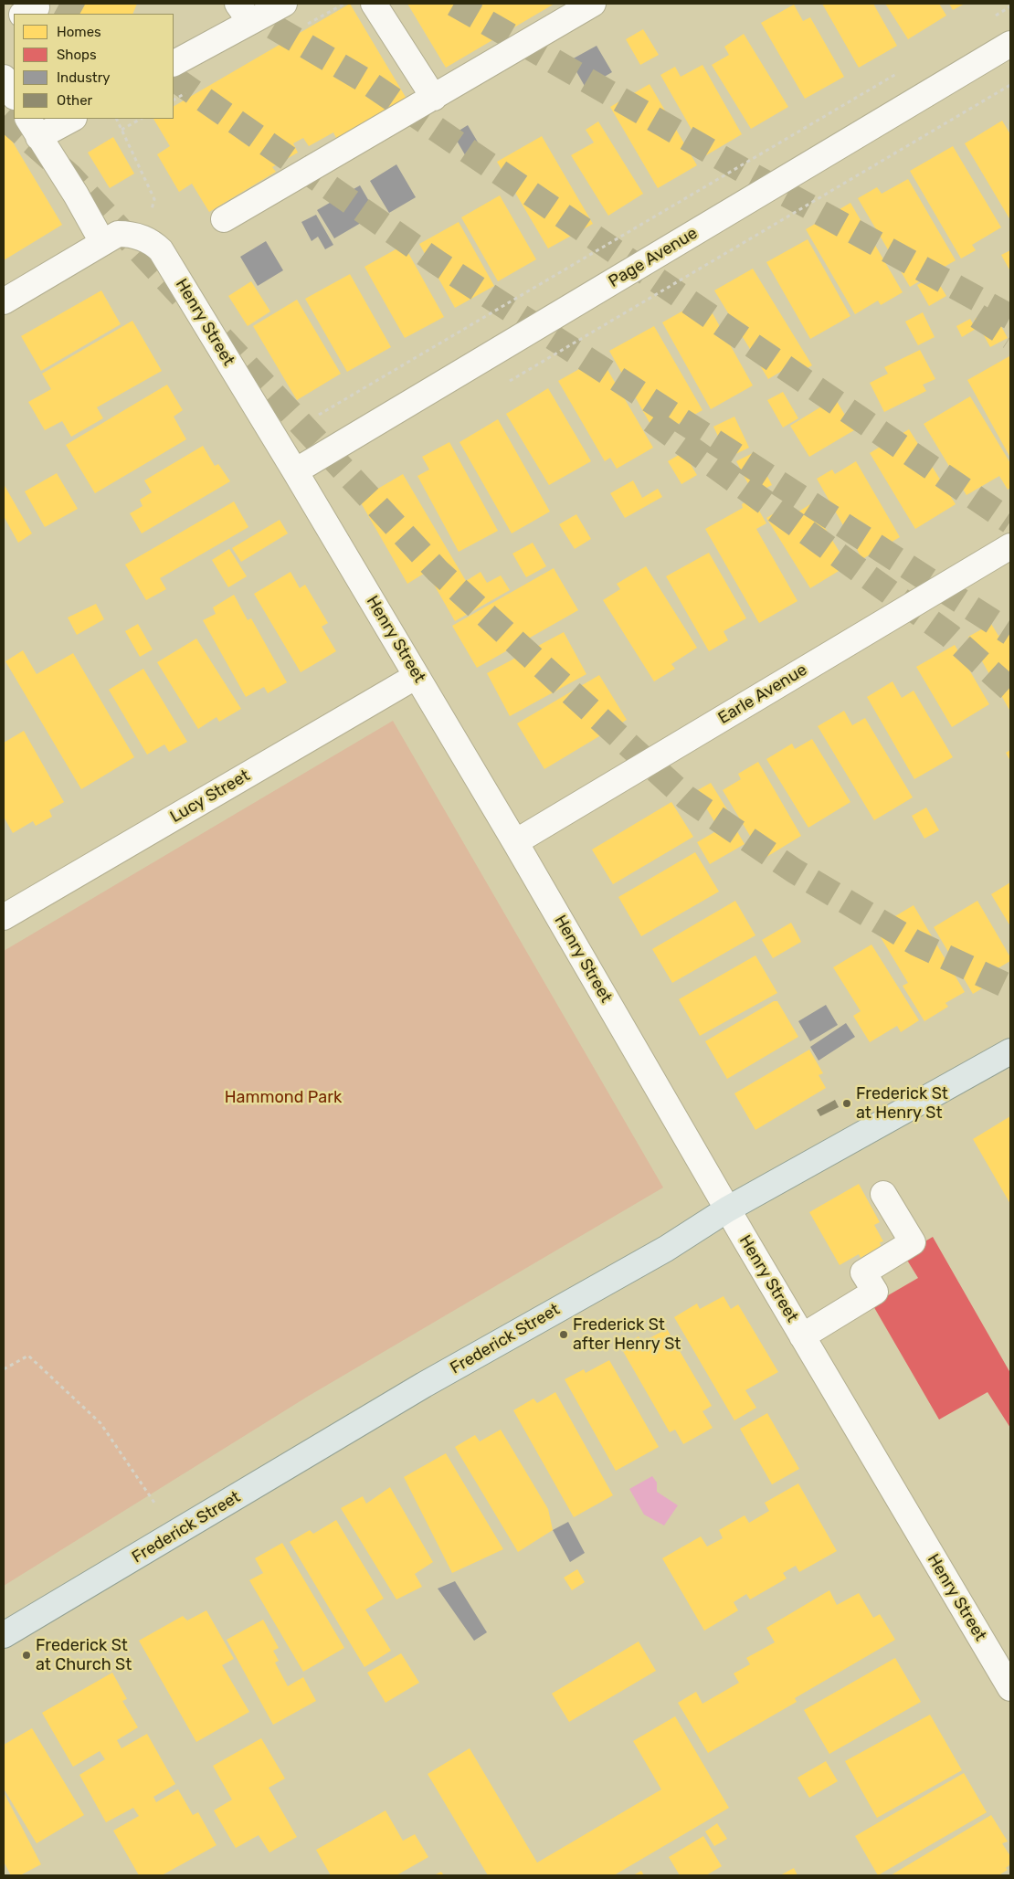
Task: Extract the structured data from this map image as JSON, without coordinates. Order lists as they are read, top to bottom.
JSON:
{
  "streets": {
    "main road": ["Frederick Street"],
    "street": [
      "Page Avenue",
      "Henry Street",
      "Earle Avenue",
      "Lucy Street"
    ]
  },
  "crossings": [
    ["Page Avenue", "Henry Street"],
    ["Henry Street", "Earle Avenue"],
    ["Henry Street", "Lucy Street"],
    ["Henry Street", "Frederick Street"]
  ],
  "parks": ["Hammond Park"],
  "places": ["Frederick St at Henry St", "Frederick St after Henry St", "Frederick St at Church St"],
  "legend": [
    "Homes",
    "Shops",
    "Industry",
    "Other"
  ]
}
